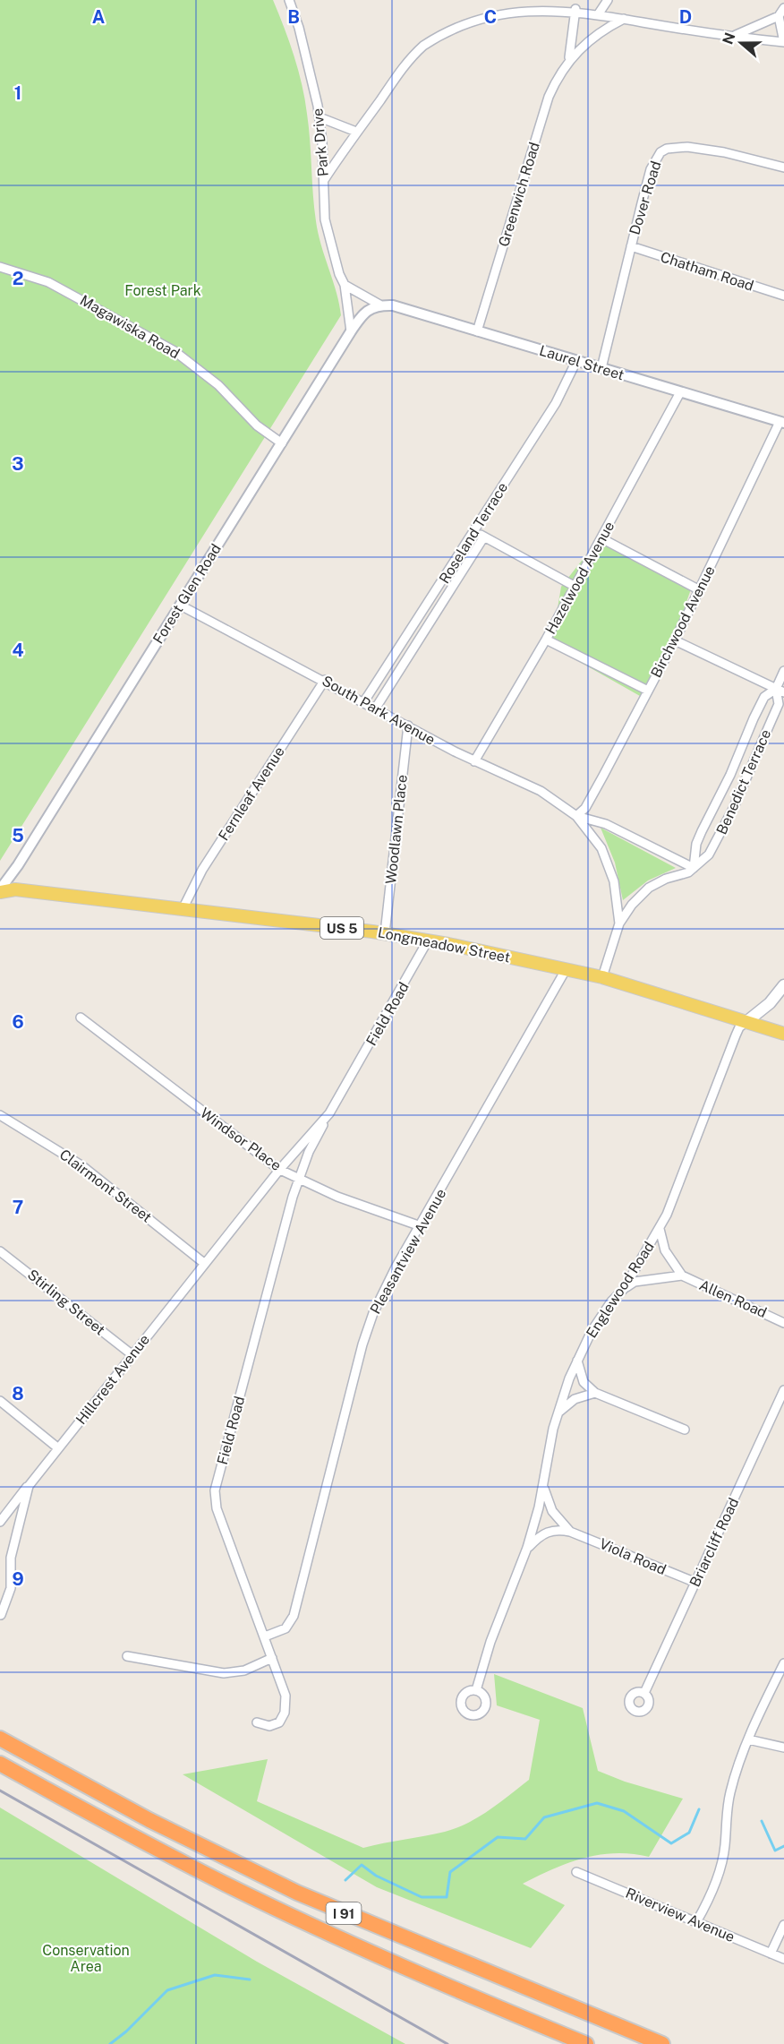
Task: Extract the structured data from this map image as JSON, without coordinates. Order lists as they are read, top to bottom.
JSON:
{
  "streets": {
    "highway": ["I 91"],
    "main road": ["US 5", "Longmeadow Street"],
    "street": [
      "Park Drive",
      "Greenwich Road",
      "Dover Road",
      "Chatham Road",
      "Magawiska Road",
      "Laurel Street",
      "Roseland Terrace",
      "Hazelwood Avenue",
      "Forest Glen Road",
      "Birchwood Avenue",
      "South Park Avenue",
      "Benedict Terrace",
      "Fernleaf Avenue",
      "Woodlawn Place",
      "Field Road",
      "Windsor Place",
      "Clairmont Street",
      "Pleasantview Avenue",
      "Englewood Road",
      "Allen Road",
      "Stirling Street",
      "Hillcrest Avenue",
      "Briarcliff Road",
      "Viola Road",
      "Riverview Avenue"
    ]
  },
  "crossings": [
    ["Park Drive", "Forest Glen Road"],
    ["Greenwich Road", "Laurel Street"],
    ["Dover Road", "Chatham Road"],
    ["Dover Road", "Laurel Street"],
    ["Magawiska Road", "Forest Glen Road"],
    ["Laurel Street", "Roseland Terrace"],
    ["Laurel Street", "Hazelwood Avenue"],
    ["Laurel Street", "Forest Glen Road"],
    ["Laurel Street", "Birchwood Avenue"],
    ["Roseland Terrace", "South Park Avenue"],
    ["Hazelwood Avenue", "South Park Avenue"],
    ["Forest Glen Road", "South Park Avenue"],
    ["Forest Glen Road", "Longmeadow Street"],
    ["Birchwood Avenue", "South Park Avenue"],
    ["South Park Avenue", "Benedict Terrace"],
    ["South Park Avenue", "Fernleaf Avenue"],
    ["South Park Avenue", "Woodlawn Place"],
    ["South Park Avenue", "Longmeadow Street"],
    ["Fernleaf Avenue", "Longmeadow Street"],
    ["Woodlawn Place", "Longmeadow Street"],
    ["Longmeadow Street", "Field Road"],
    ["Longmeadow Street", "Pleasantview Avenue"],
    ["Longmeadow Street", "Englewood Road"],
    ["Field Road", "Windsor Place"],
    ["Field Road", "Pleasantview Avenue"],
    ["Field Road", "Hillcrest Avenue"],
    ["Windsor Place", "Pleasantview Avenue"],
    ["Windsor Place", "Hillcrest Avenue"],
    ["Clairmont Street", "Hillcrest Avenue"],
    ["Englewood Road", "Allen Road"],
    ["Englewood Road", "Viola Road"],
    ["Stirling Street", "Hillcrest Avenue"],
    ["Briarcliff Road", "Viola Road"]
  ],
  "parks": ["Forest Park", "Conservation Area"],
  "north": "left",
  "grid": {
    "columns": [
      "A",
      "B",
      "C",
      "D"
    ],
    "rows": [
      "1",
      "2",
      "3",
      "4",
      "5",
      "6",
      "7",
      "8",
      "9"
    ]
  }
}
